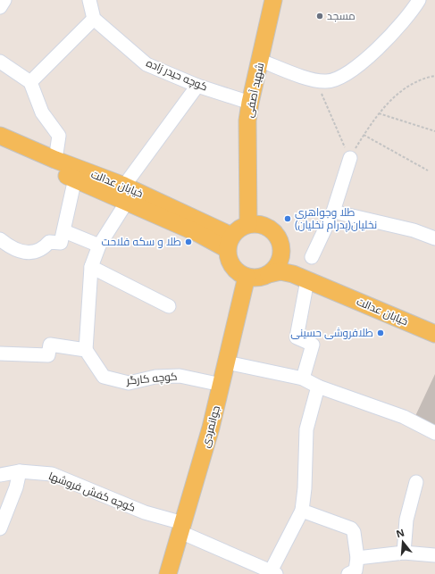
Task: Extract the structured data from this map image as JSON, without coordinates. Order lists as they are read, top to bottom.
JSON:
{
  "streets": {
    "main road": ["شهید آصفی", "خیابان عدالت", "جوانمردی"],
    "street": ["کوچه حیدر زاده", "کوچه کارگر", "کوچه کفش فروشها"]
  },
  "crossings": [
    ["کوچه حیدر زاده", "شهید آصفی"],
    ["شهید آصفی", "خیابان عدالت"],
    ["شهید آصفی", "جوانمردی"],
    ["خیابان عدالت", "جوانمردی"],
    ["کوچه کارگر", "جوانمردی"],
    ["جوانمردی", "کوچه کفش فروشها"]
  ],
  "places": [
    "مسجد",
    "طلا وجواهری نخلیان(پدرام نخلیان)",
    "طلا و سکه فلاحت",
    "طلافروشی حسینی"
  ],
  "north": "top"
}
